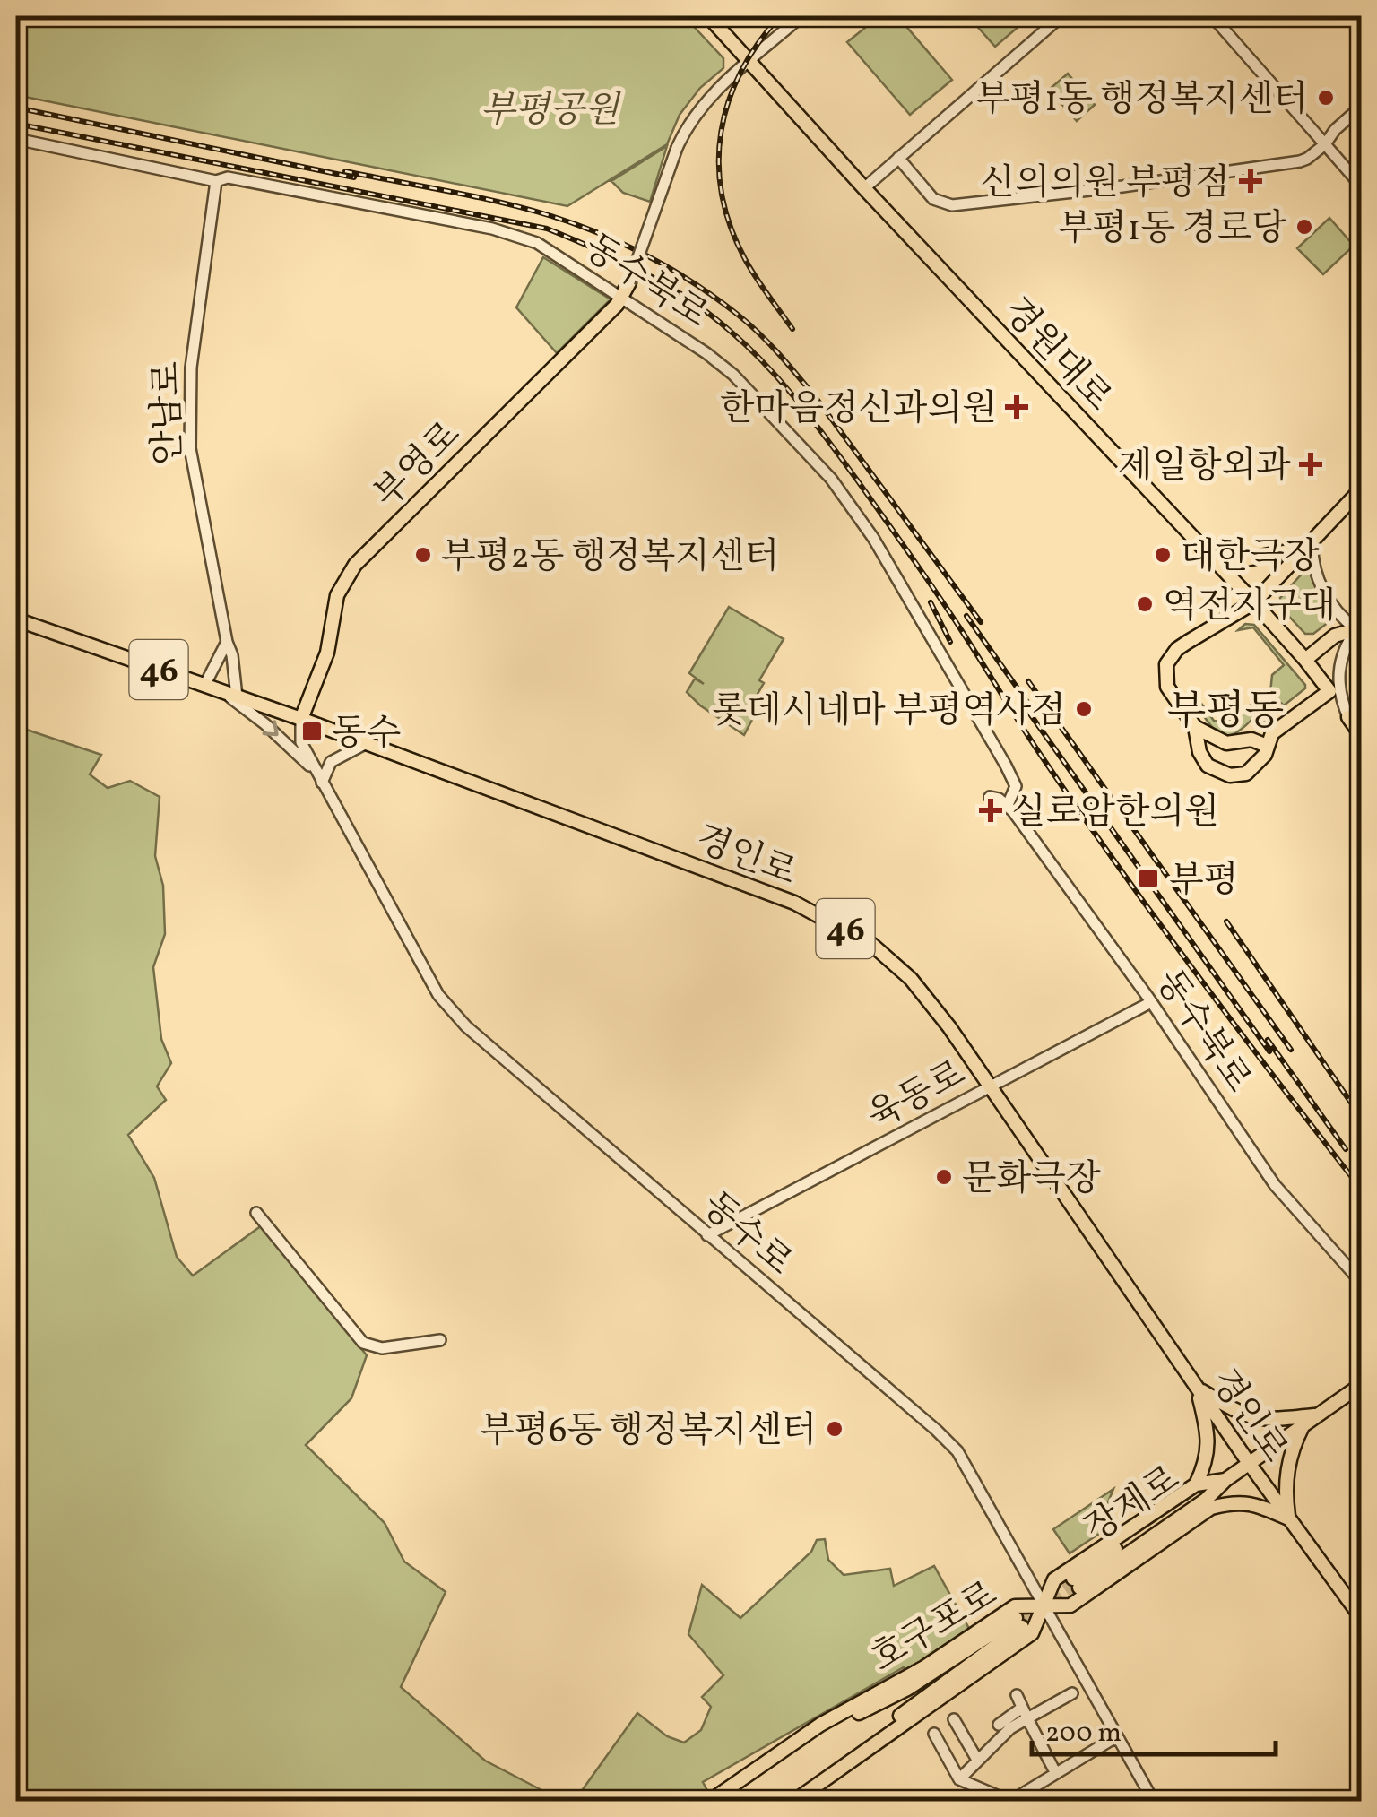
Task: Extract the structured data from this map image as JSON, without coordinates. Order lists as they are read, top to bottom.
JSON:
{
  "streets": {
    "main road": [
      "경원대로",
      "부영로",
      "46",
      "경인로",
      "장제로",
      "호구포로"
    ],
    "street": [
      "동수북로",
      "안남로",
      "육동로",
      "동수로"
    ]
  },
  "crossings": [
    ["동수북로", "안남로"],
    ["동수북로", "부영로"],
    ["동수북로", "육동로"],
    ["안남로", "경인로"],
    ["부영로", "경인로"],
    ["부영로", "동수로"],
    ["경인로", "육동로"],
    ["경인로", "동수로"],
    ["경인로", "장제로"],
    ["육동로", "동수로"],
    ["동수로", "호구포로"]
  ],
  "districts": ["부평동"],
  "parks": ["부평공원"],
  "places": {
    "other": [
      "부평1동 행정복지센터",
      "부평1동 경로당",
      "부평2동 행정복지센터",
      "대한극장",
      "역전지구대",
      "롯데시네마 부평역사점",
      "문화극장",
      "부평6동 행정복지센터"
    ],
    "health": [
      "신의의원 부평점",
      "한마음정신과의원",
      "제일항외과",
      "실로암한의원"
    ],
    "transit": ["동수", "부평"]
  },
  "scale_bar": "200 m"
}
